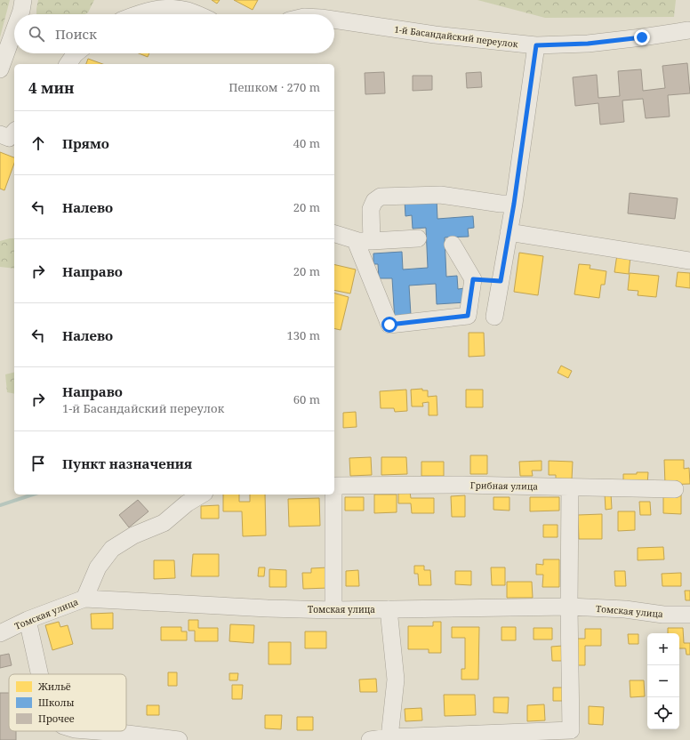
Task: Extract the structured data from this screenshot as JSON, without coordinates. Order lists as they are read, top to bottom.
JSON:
{
  "streets": {
    "street": ["1-й Басандайский переулок", "Грибная улица", "Томская улица"]
  },
  "legend": ["Жильё", "Школы", "Прочее"],
  "page": {
    "search": "Поиск",
    "heading": ["4 мин", "Пешком · 270 m"],
    "list": [
      ["Прямо", "40 m"],
      ["Налево", "20 m"],
      ["Направо", "20 m"],
      ["Налево", "130 m"],
      ["Направо", "1-й Басандайский переулок", "60 m"],
      "Пункт назначения"
    ],
    "map_buttons": ["+", "−"]
  }
}
